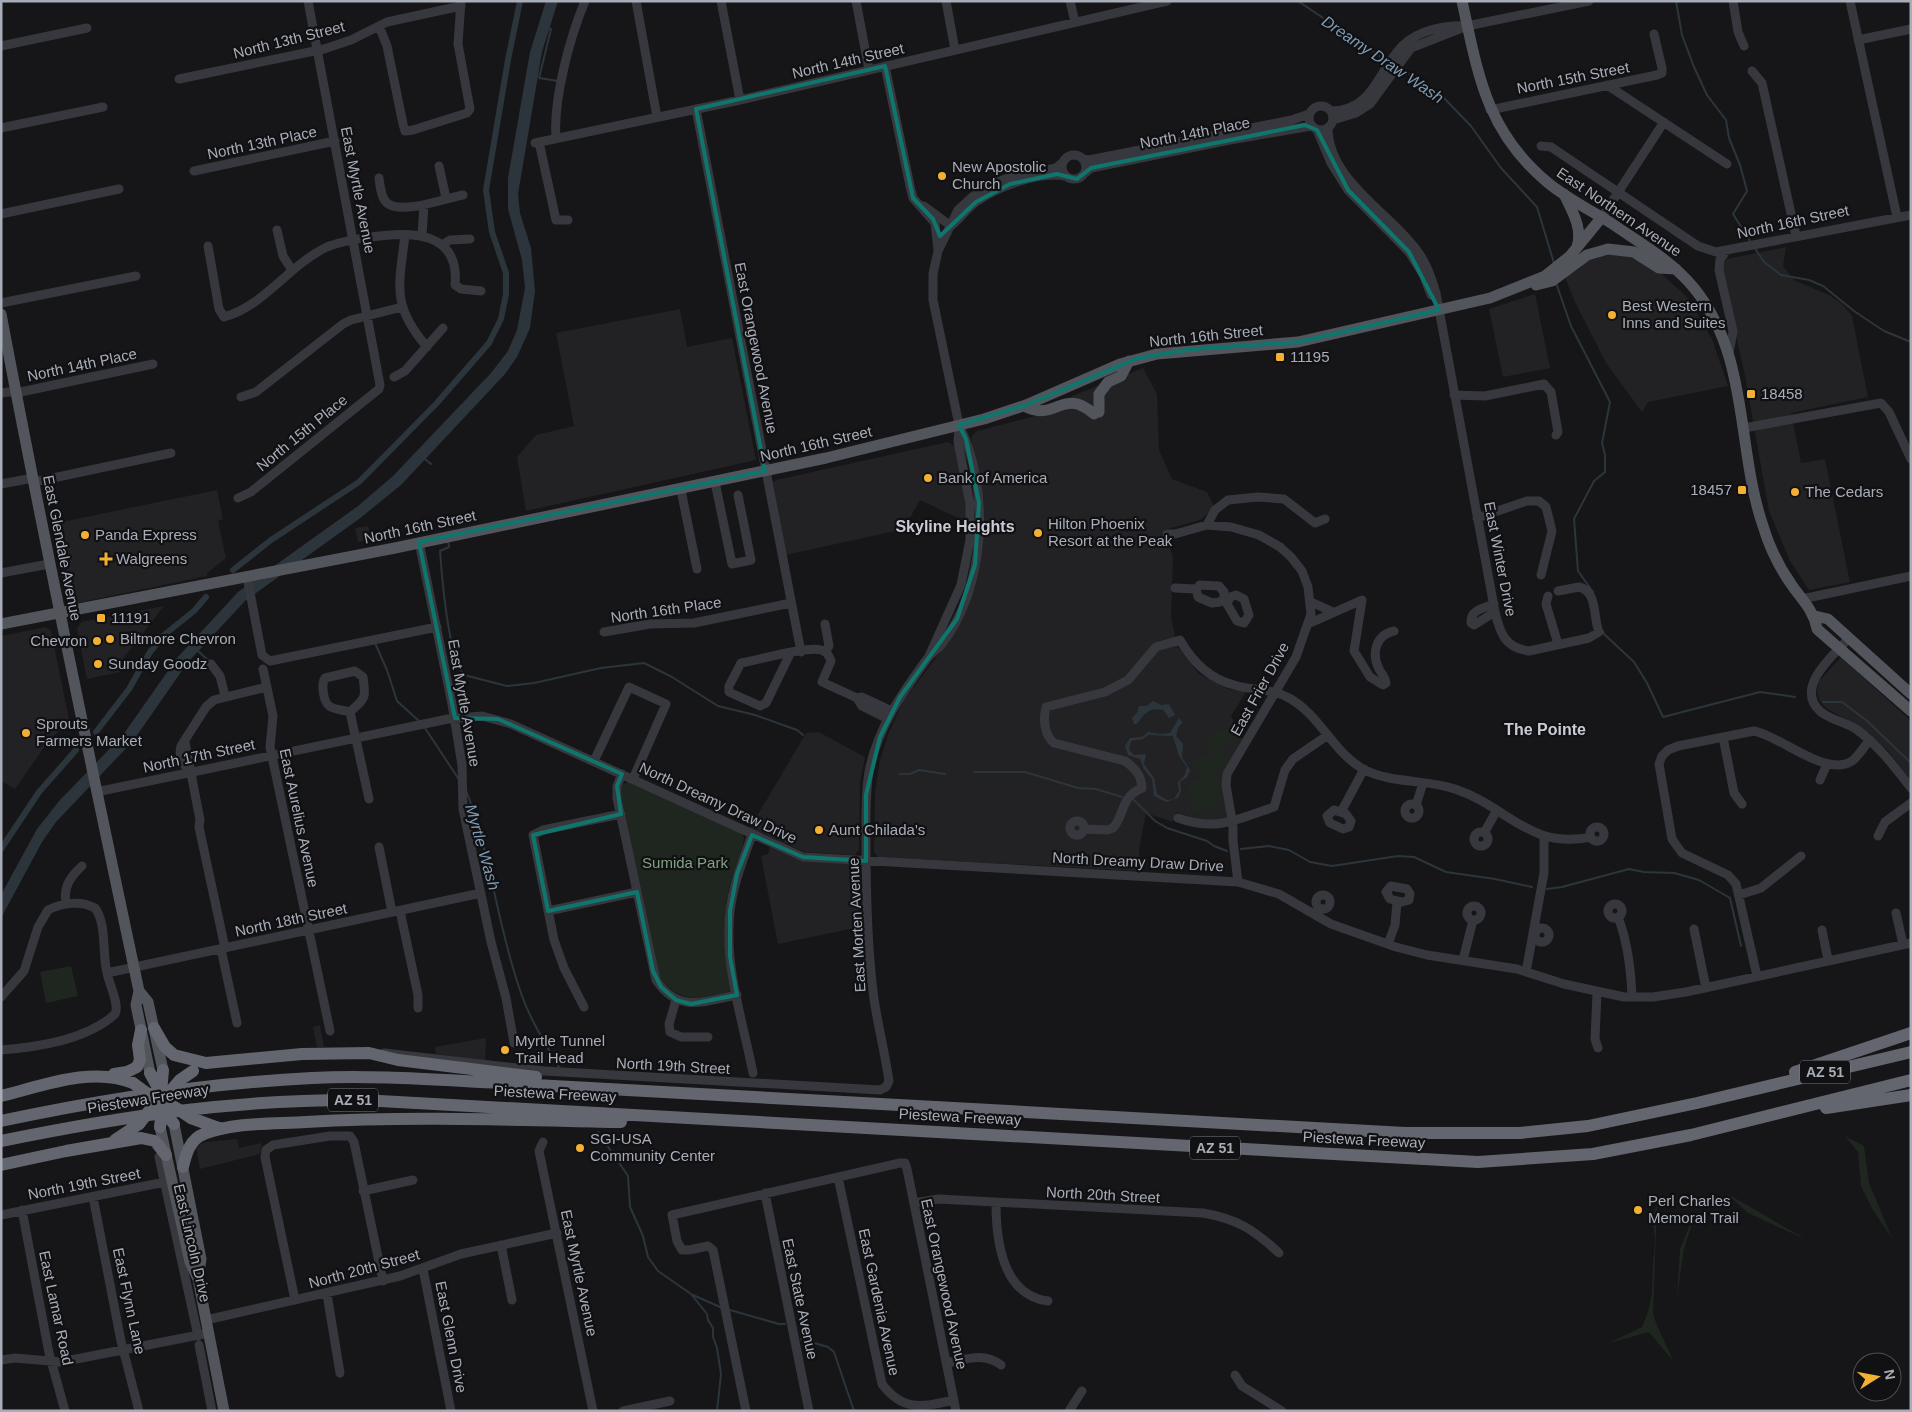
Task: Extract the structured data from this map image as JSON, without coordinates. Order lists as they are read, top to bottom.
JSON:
{
  "streets": {
    "highway": ["AZ 51", "Piestewa Freeway"],
    "main road": ["East Northern Avenue", "North 16th Street", "East Glendale Avenue"],
    "street": [
      "North 13th Street",
      "North 14th Street",
      "North 15th Street",
      "North 14th Place",
      "North 13th Place",
      "East Myrtle Avenue",
      "East Orangewood Avenue",
      "North 15th Place",
      "East Winter Drive",
      "North 16th Place",
      "East Frier Drive",
      "North 17th Street",
      "North Dreamy Draw Drive",
      "East Aurelius Avenue",
      "North 18th Street",
      "East Morten Avenue",
      "North 19th Street",
      "North 20th Street",
      "East Lincoln Drive",
      "East State Avenue",
      "East Flynn Lane",
      "East Gardenia Avenue",
      "East Lamar Road",
      "East Glenn Drive"
    ]
  },
  "crossings": [
    ["North 13th Street", "East Myrtle Avenue"],
    ["North 14th Street", "East Orangewood Avenue"],
    ["North 14th Street", "East Morten Avenue"],
    ["North 15th Street", "East Northern Avenue"],
    ["North 14th Place", "East Northern Avenue"],
    ["North 14th Place", "East Glendale Avenue"],
    ["North 14th Place", "East Winter Drive"],
    ["North 14th Place", "East Morten Avenue"],
    ["North 13th Place", "East Myrtle Avenue"],
    ["East Myrtle Avenue", "North 16th Street"],
    ["East Myrtle Avenue", "North 15th Place"],
    ["East Myrtle Avenue", "North 17th Street"],
    ["East Myrtle Avenue", "North Dreamy Draw Drive"],
    ["East Myrtle Avenue", "North 18th Street"],
    ["East Myrtle Avenue", "North 20th Street"],
    ["East Northern Avenue", "North 16th Street"],
    ["North 16th Street", "East Orangewood Avenue"],
    ["North 16th Street", "East Glendale Avenue"],
    ["North 16th Street", "East Winter Drive"],
    ["North 16th Street", "East Morten Avenue"],
    ["East Orangewood Avenue", "North 16th Place"],
    ["East Orangewood Avenue", "North 20th Street"],
    ["East Orangewood Avenue", "East Gardenia Avenue"],
    ["East Glendale Avenue", "North 17th Street"],
    ["East Glendale Avenue", "North 18th Street"],
    ["East Frier Drive", "North Dreamy Draw Drive"],
    ["North 17th Street", "North Dreamy Draw Drive"],
    ["North 17th Street", "East Aurelius Avenue"],
    ["North Dreamy Draw Drive", "East Morten Avenue"],
    ["East Aurelius Avenue", "North 18th Street"],
    ["East Morten Avenue", "North 19th Street"],
    ["North 19th Street", "East Lincoln Drive"],
    ["North 19th Street", "East Flynn Lane"],
    ["North 19th Street", "East Lamar Road"],
    ["North 20th Street", "East Glenn Drive"]
  ],
  "districts": ["Skyline Heights", "The Pointe"],
  "water": ["Dreamy Draw Wash", "Myrtle Wash"],
  "parks": ["Sumida Park"],
  "places": {
    "other": [
      "New Apostolic Church",
      "Best Western Inns and Suites",
      "Bank of America",
      "The Cedars",
      "Hilton Phoenix Resort at the Peak",
      "Panda Express",
      "Biltmore Chevron",
      "Chevron",
      "Sunday Goodz",
      "Sprouts Farmers Market",
      "Aunt Chilada's",
      "Myrtle Tunnel Trail Head",
      "SGI-USA Community Center",
      "Perl Charles Memoral Trail"
    ],
    "transit": [
      "11195",
      "18458",
      "18457",
      "11191"
    ],
    "health": ["Walgreens"]
  },
  "north": "right"
}
